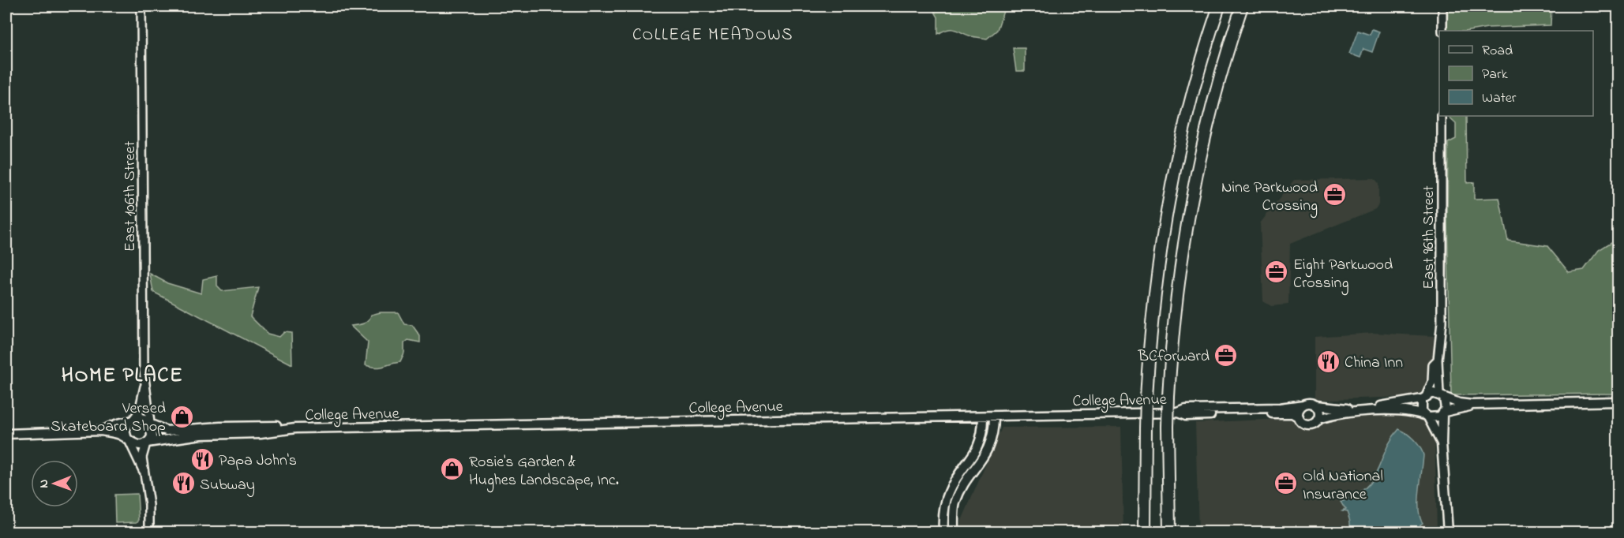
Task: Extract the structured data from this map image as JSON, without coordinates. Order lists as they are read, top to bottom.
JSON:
{
  "streets": {
    "main road": ["College Avenue"],
    "street": ["East 106th Street", "East 96th Street"]
  },
  "crossings": [
    ["East 106th Street", "College Avenue"]
  ],
  "districts": ["COLLEGE MEADOWS", "HOME PLACE"],
  "places": {
    "office": [
      "Nine Parkwood Crossing",
      "Eight Parkwood Crossing",
      "BCforward",
      "Old National Insurance"
    ],
    "restaurant": ["China Inn", "Papa John's", "Subway"],
    "shop": ["Versed Skateboard Shop", "Rosie's Garden & Hughes Landscape, Inc."]
  },
  "legend": ["Road", "Park", "Water"],
  "north": "left"
}
